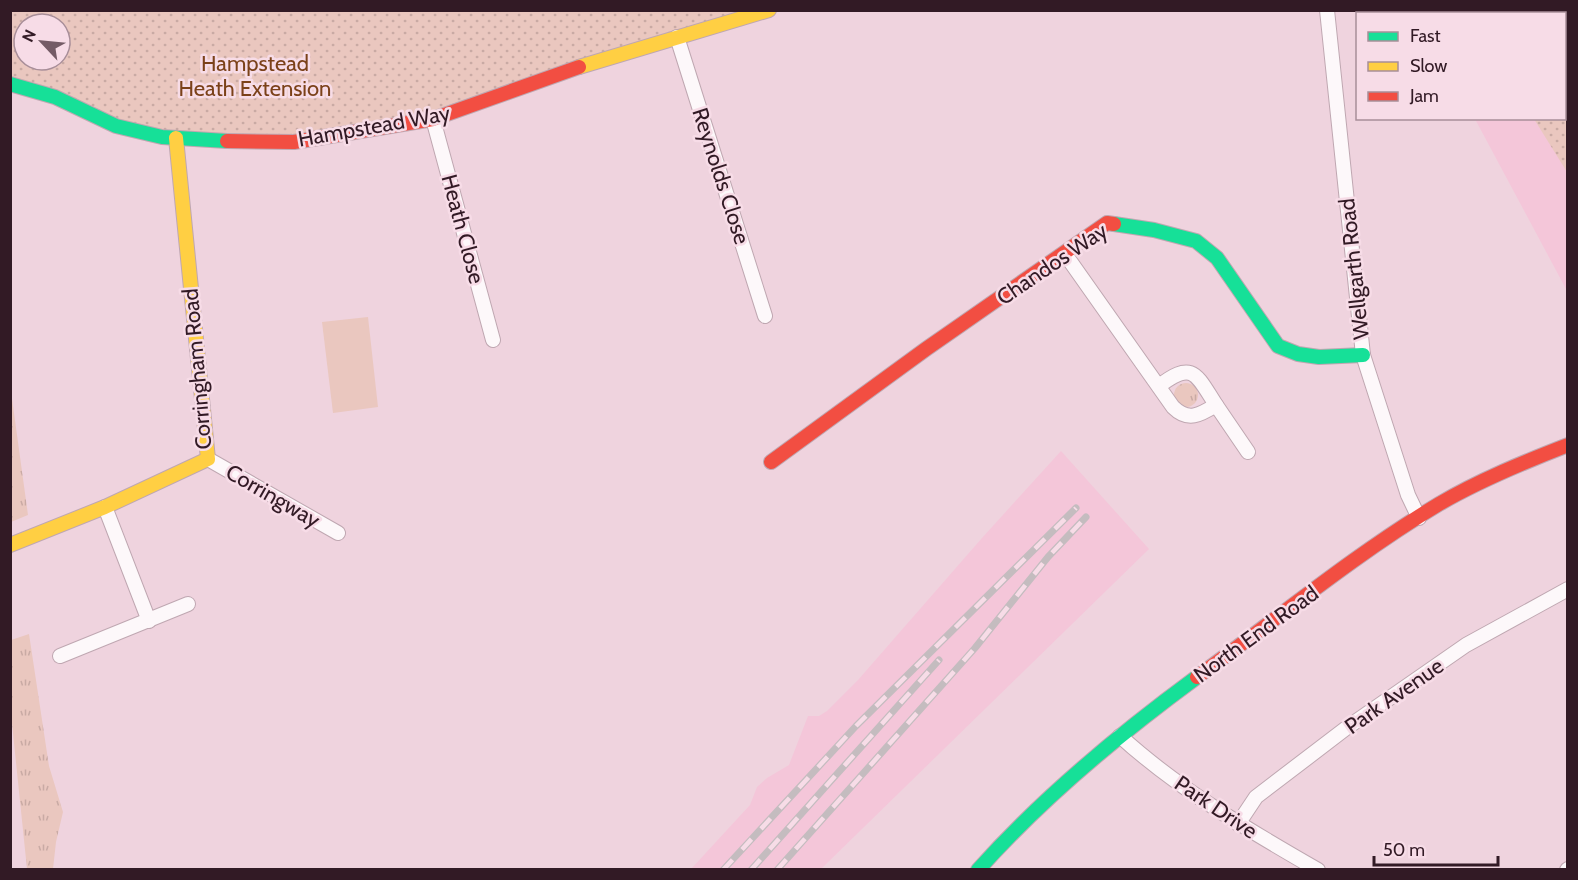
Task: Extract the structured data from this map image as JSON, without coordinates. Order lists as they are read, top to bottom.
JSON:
{
  "streets": {
    "street": [
      "Hampstead Way",
      "Reynolds Close",
      "Heath Close",
      "Chandos Way",
      "Wellgarth Road",
      "Corringham Road",
      "Corringway",
      "North End Road",
      "Park Avenue",
      "Park Drive"
    ]
  },
  "crossings": [
    ["Hampstead Way", "Reynolds Close"],
    ["Hampstead Way", "Heath Close"],
    ["Hampstead Way", "Corringham Road"],
    ["Chandos Way", "Wellgarth Road"],
    ["Wellgarth Road", "North End Road"],
    ["Corringham Road", "Corringway"],
    ["North End Road", "Park Drive"],
    ["Park Avenue", "Park Drive"]
  ],
  "parks": ["Hampstead Heath Extension"],
  "legend": ["Fast", "Slow", "Jam"],
  "scale_bar": "50 m",
  "north": "top left"
}
